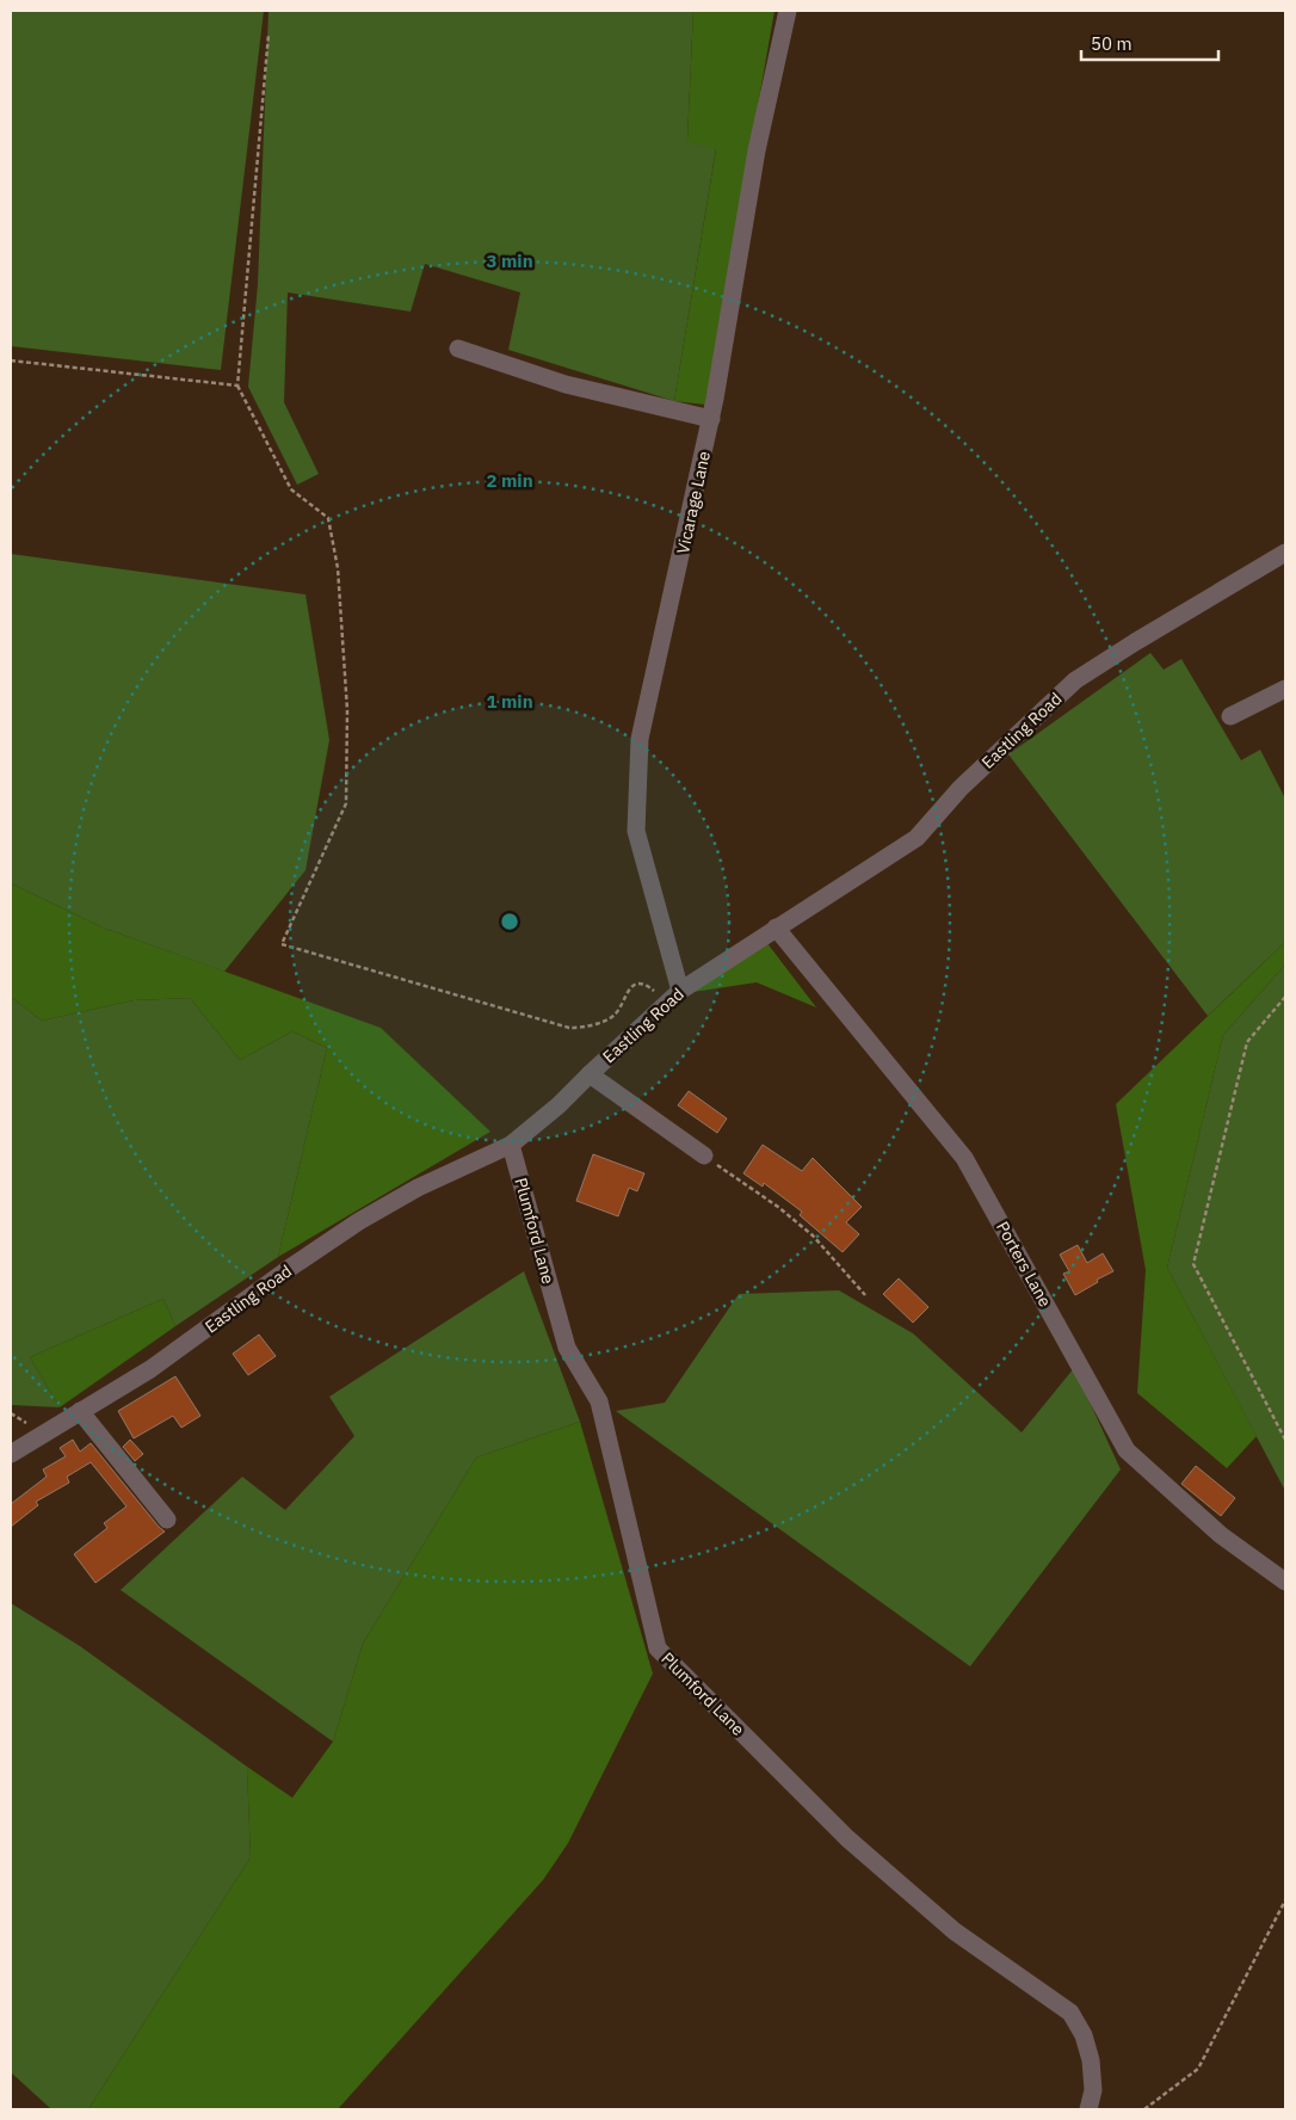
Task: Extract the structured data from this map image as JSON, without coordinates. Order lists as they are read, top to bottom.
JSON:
{
  "streets": {
    "street": [
      "Vicarage Lane",
      "Eastling Road",
      "Plumford Lane",
      "Porters Lane"
    ]
  },
  "crossings": [
    ["Vicarage Lane", "Eastling Road"],
    ["Eastling Road", "Plumford Lane"],
    ["Eastling Road", "Porters Lane"]
  ],
  "scale_bar": "50 m",
  "rings": ["3 min", "2 min", "1 min"]
}
